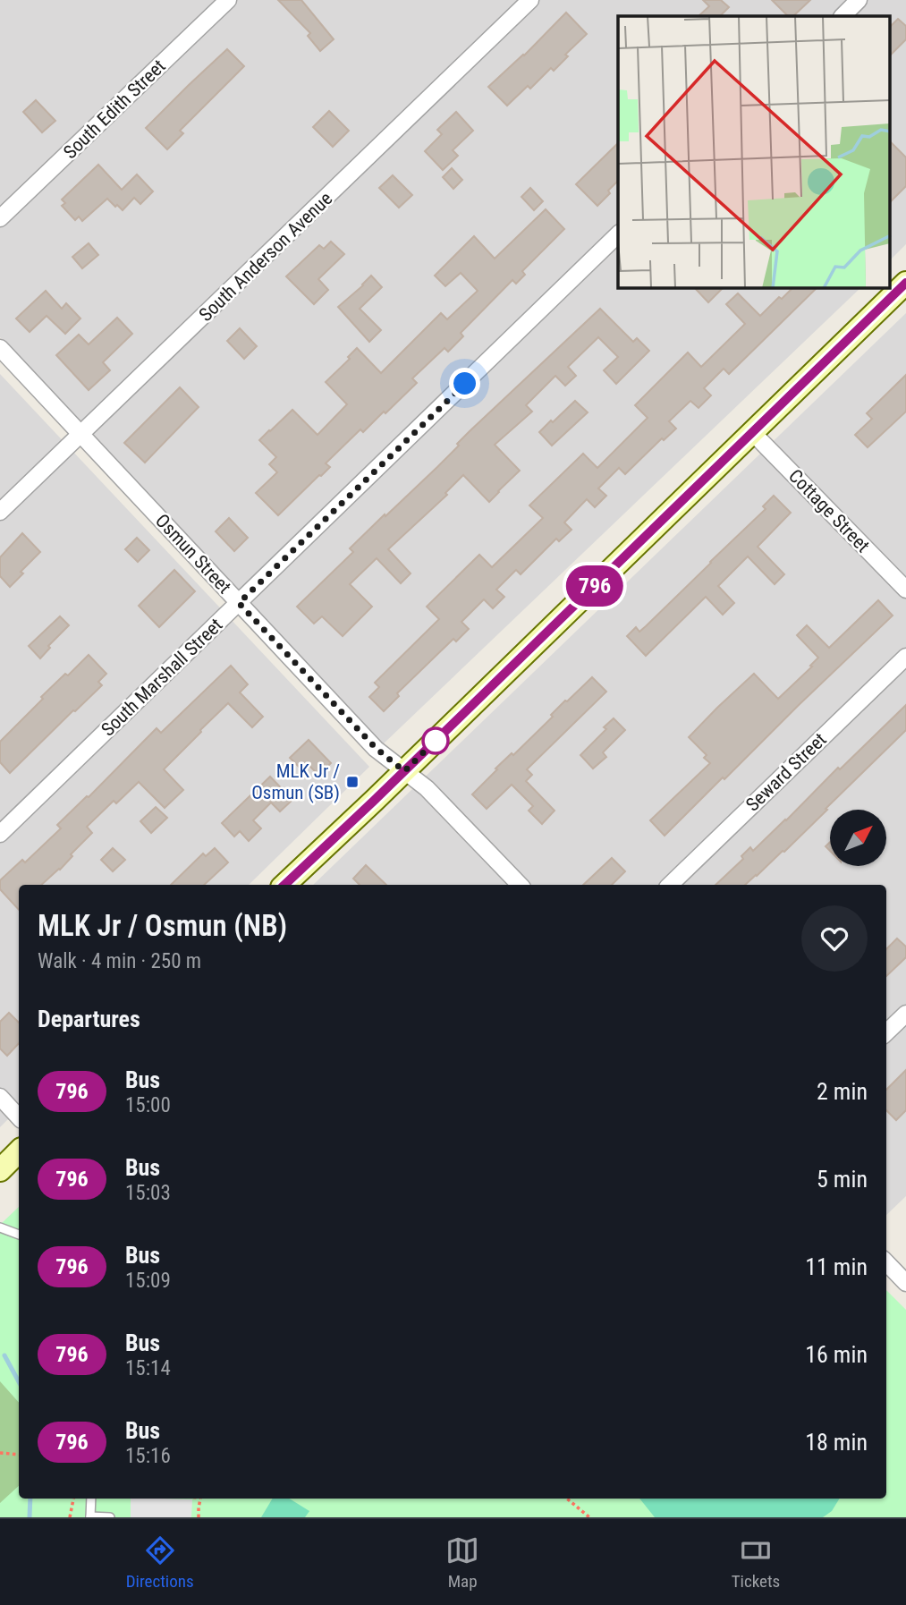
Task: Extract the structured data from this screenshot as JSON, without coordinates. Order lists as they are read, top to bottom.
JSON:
{
  "streets": {
    "street": [
      "South Edith Street",
      "South Anderson Avenue",
      "Cottage Street",
      "Osmun Street",
      "South Marshall Street",
      "Seward Street"
    ]
  },
  "crossings": [
    ["South Anderson Avenue", "Osmun Street"],
    ["Osmun Street", "South Marshall Street"]
  ],
  "places": {
    "transit": ["MLK Jr / Osmun (SB)"]
  },
  "lines": ["bus line 796"],
  "north": "top right",
  "page": {
    "on_map": "796",
    "heading": [
      ["MLK Jr / Osmun (NB)", "Walk · 4 min · 250 m"],
      "Departures"
    ],
    "list": [
      {
        "mark": "796",
        "name": "Bus",
        "note": "15:00",
        "value": "2 min"
      },
      {
        "mark": "796",
        "name": "Bus",
        "note": "15:03",
        "value": "5 min"
      },
      {
        "mark": "796",
        "name": "Bus",
        "note": "15:09",
        "value": "11 min"
      },
      {
        "mark": "796",
        "name": "Bus",
        "note": "15:14",
        "value": "16 min"
      },
      {
        "mark": "796",
        "name": "Bus",
        "note": "15:16",
        "value": "18 min"
      }
    ],
    "tabs": ["Directions", "Map", "Tickets"]
  }
}
